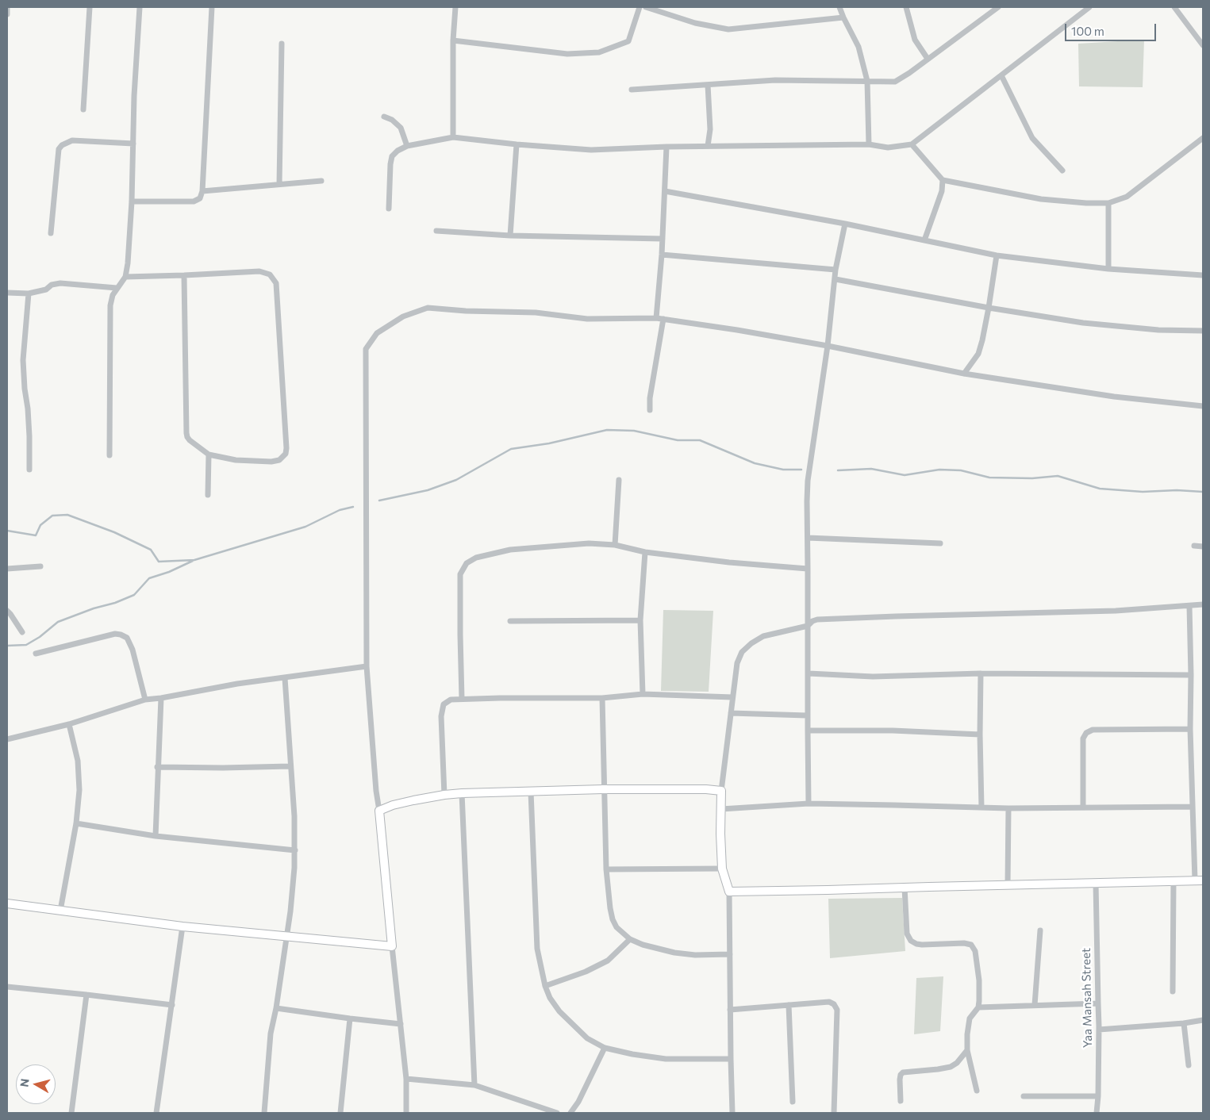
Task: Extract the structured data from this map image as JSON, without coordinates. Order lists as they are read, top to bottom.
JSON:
{
  "streets": {
    "street": ["Yaa Mansah Street"]
  },
  "scale_bar": "100 m",
  "north": "left"
}
